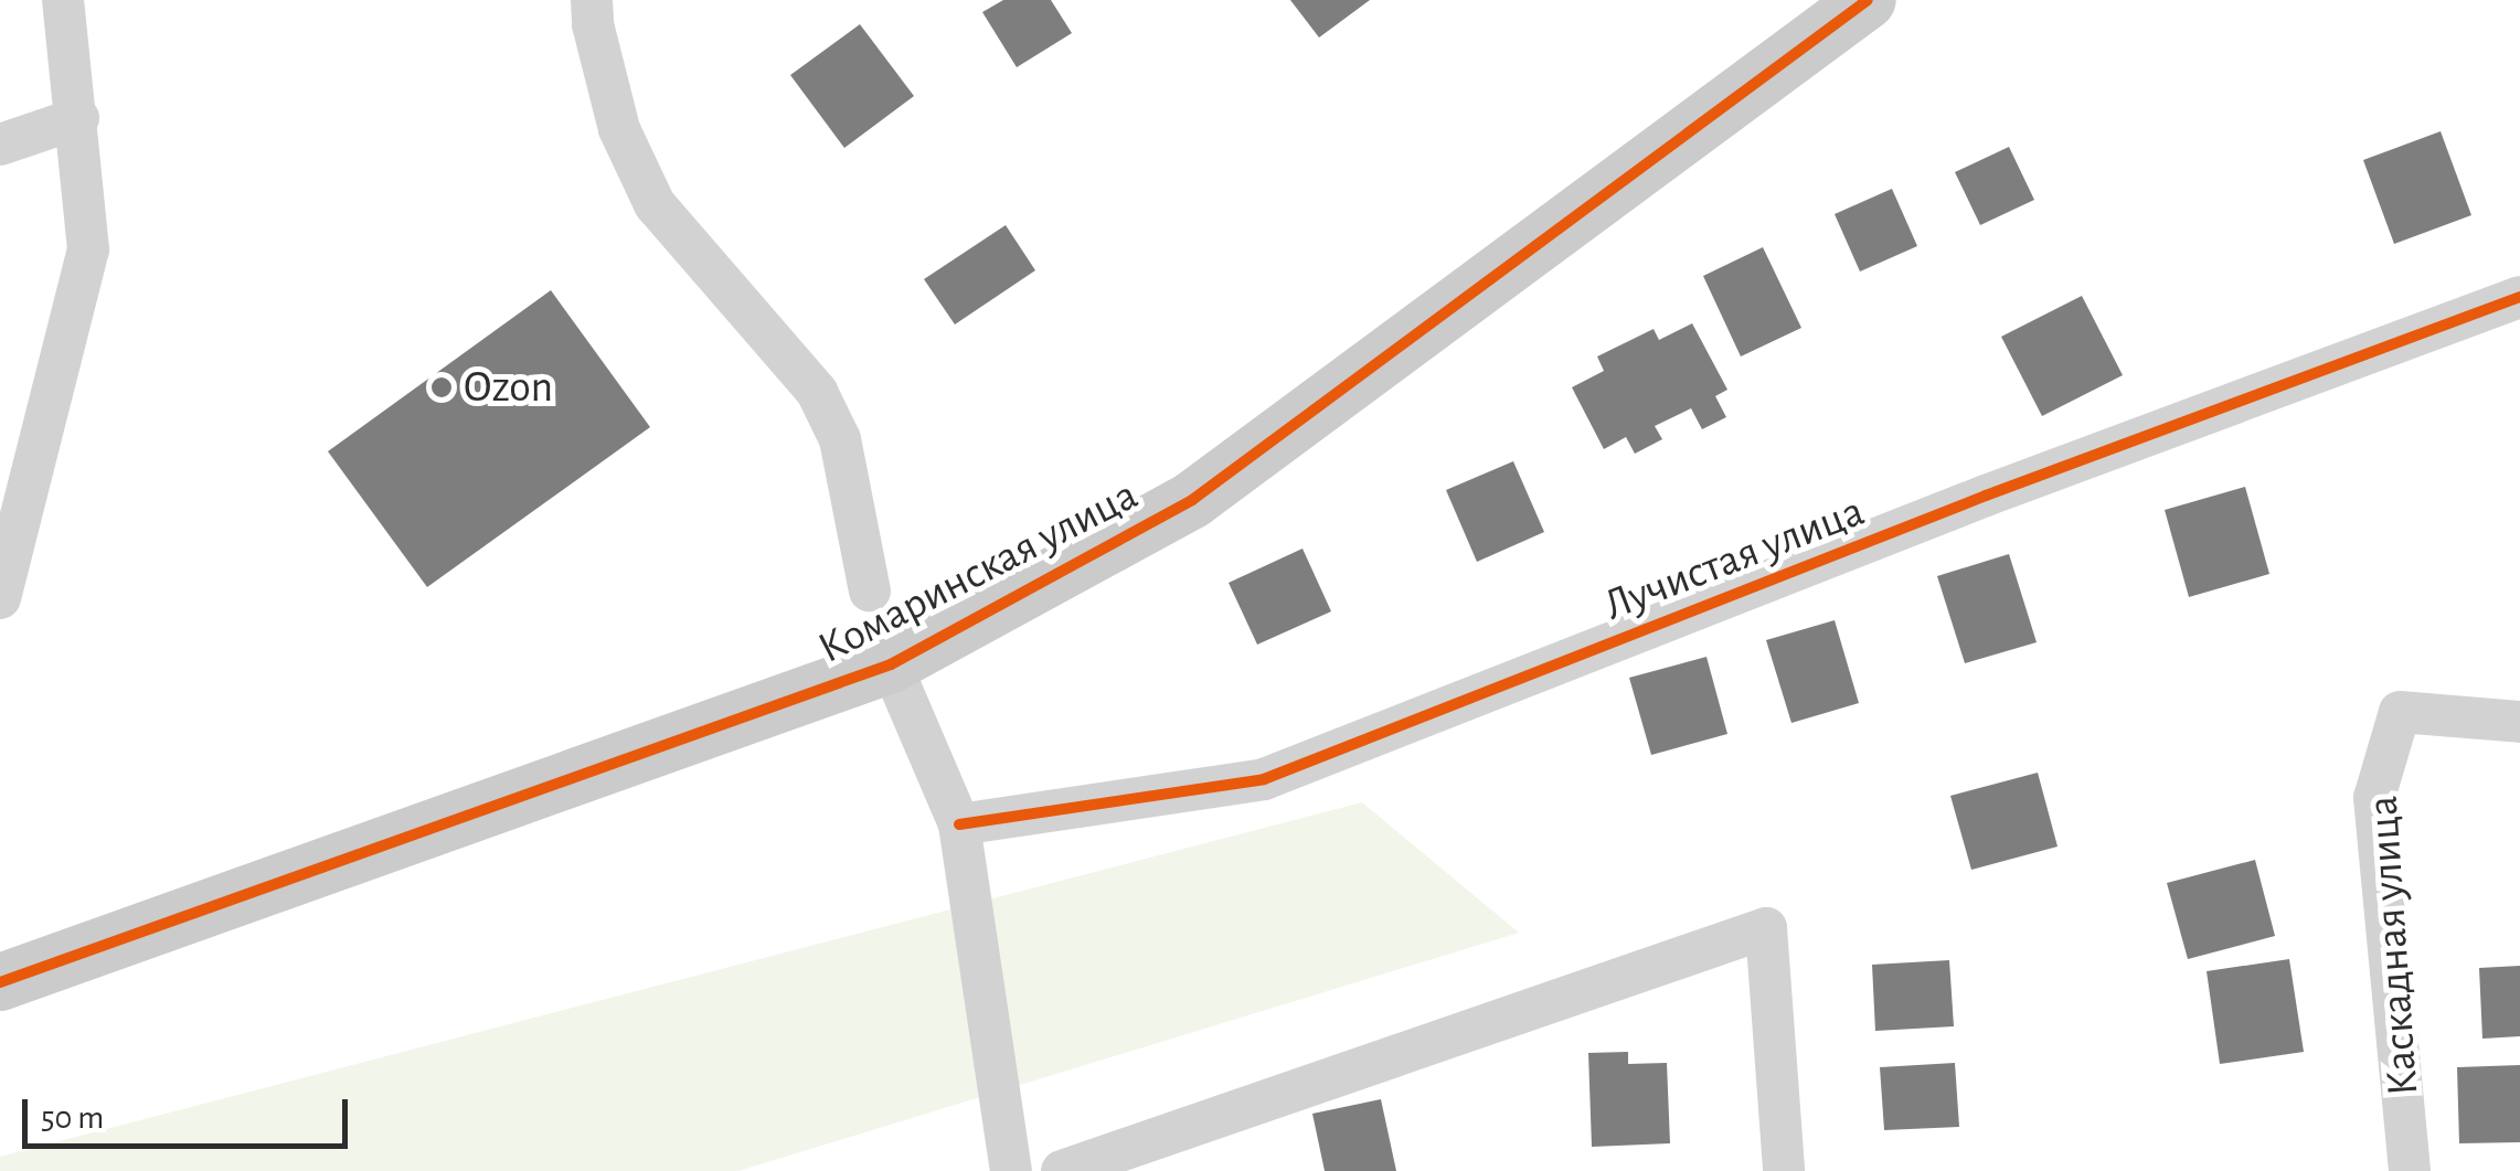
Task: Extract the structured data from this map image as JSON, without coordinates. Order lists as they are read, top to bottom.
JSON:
{
  "streets": {
    "street": ["Лучистая улица", "Комаринская улица", "Каскадная улица"]
  },
  "places": ["Ozon"],
  "scale_bar": "50 m"
}
